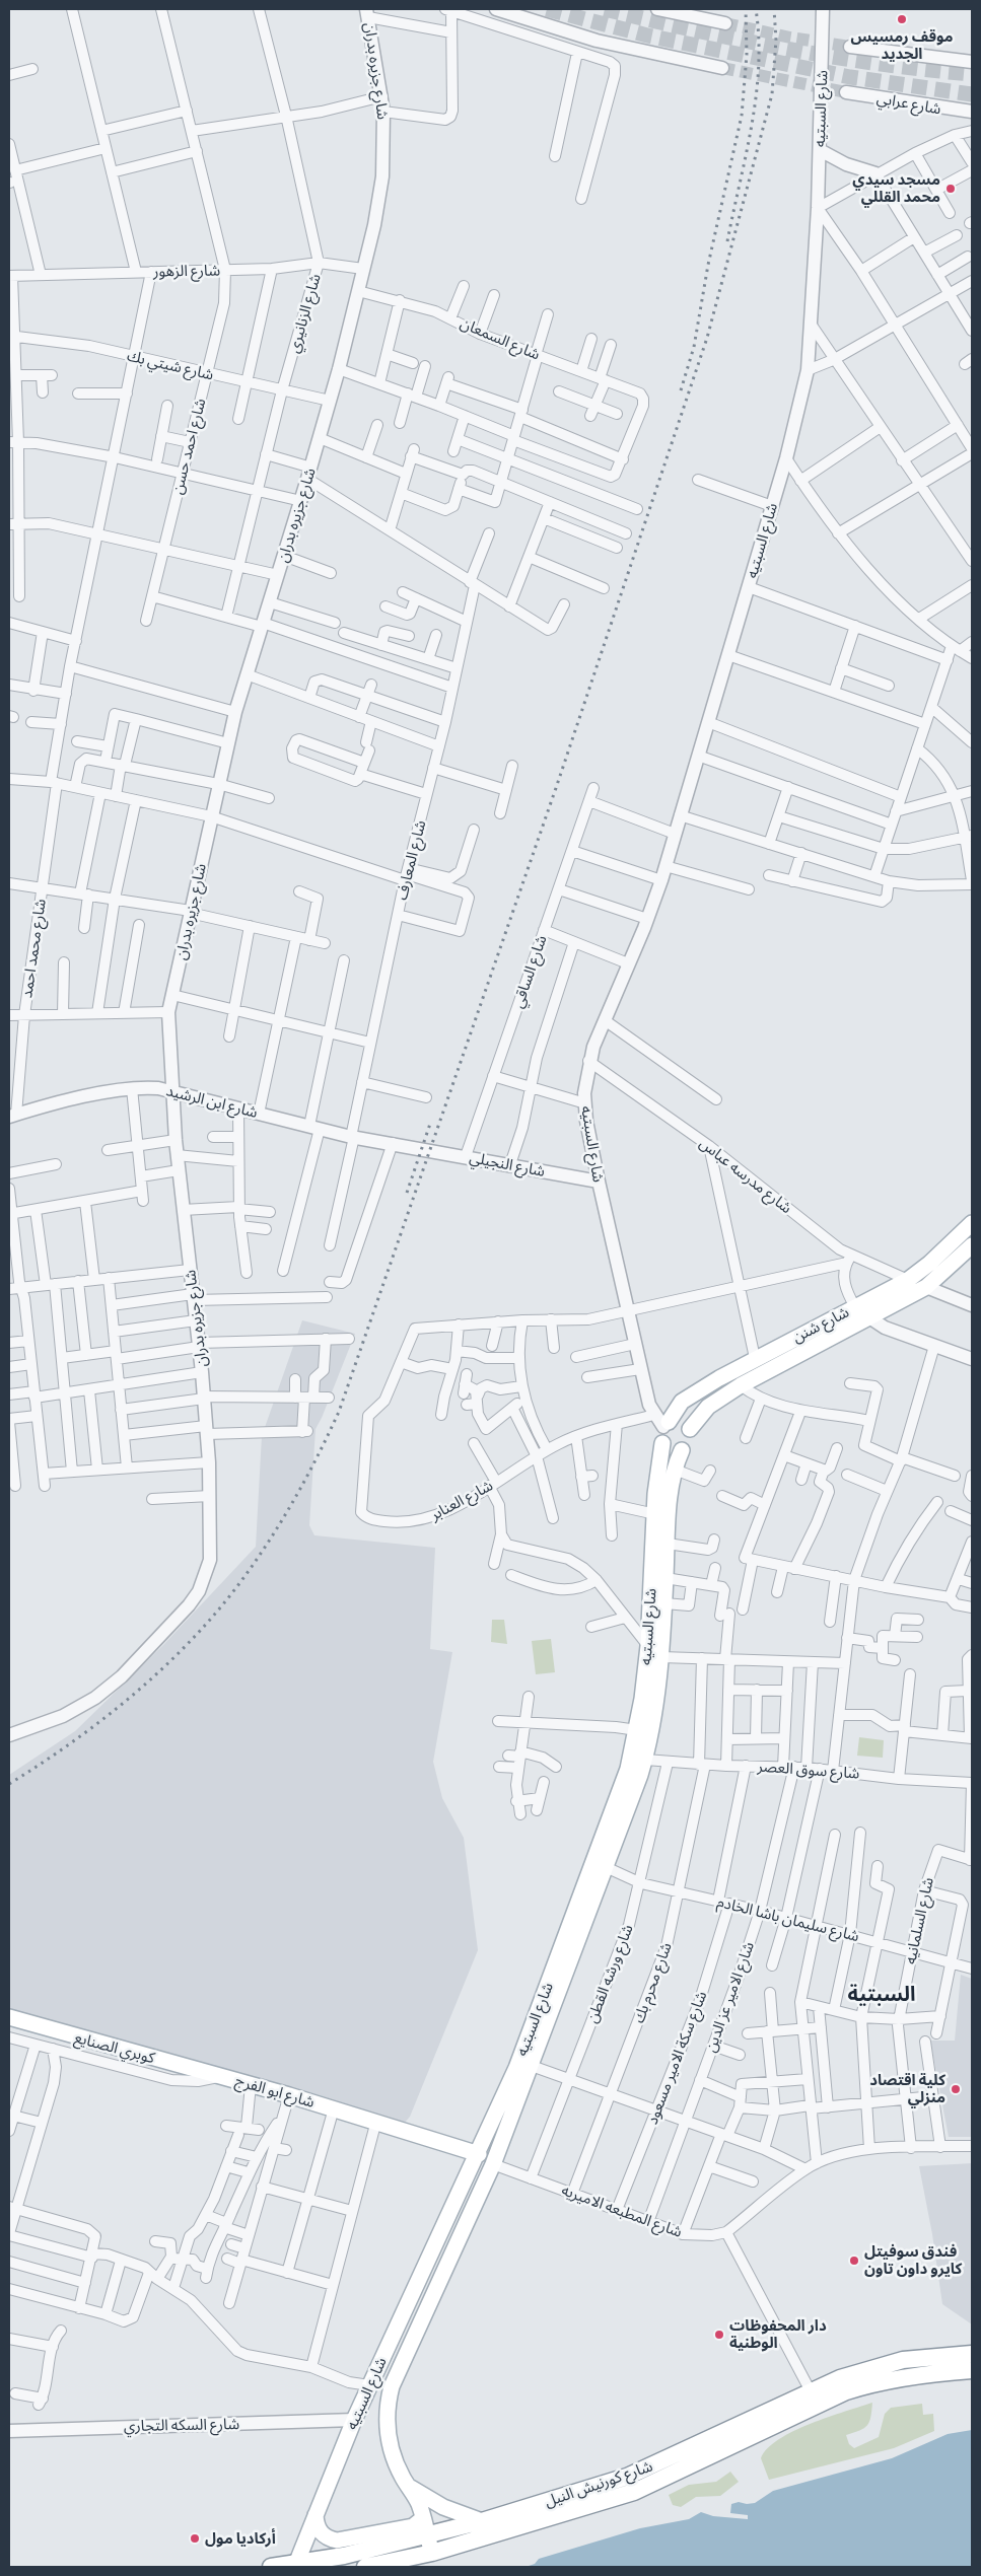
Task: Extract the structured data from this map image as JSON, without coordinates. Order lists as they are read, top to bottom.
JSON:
{
  "streets": {
    "highway": ["شارع كورنيش النيل"],
    "main road": [
      "شارع السبتيه",
      "شارع شنن",
      "كوبري الصنايع",
      "شارع ابو الفرج"
    ],
    "street": [
      "شارع جزيره بدران",
      "شارع عرابي",
      "شارع الزهور",
      "شارع الزنانيري",
      "شارع السمعان",
      "شارع شيتي بك",
      "شارع احمد حسن",
      "شارع المعارف",
      "شارع محمد احمد",
      "شارع الساقي",
      "شارع ابن الرشيد",
      "شارع النجيلي",
      "شارع مدرسه عباس",
      "شارع العنابر",
      "شارع سوق العصر",
      "شارع سليمان باشا الخادم",
      "شارع السلمانيه",
      "شارع ورشه القطن",
      "شارع محرم بك",
      "شارع الامير عز الدين",
      "شارع سكة الامير مسعود",
      "شارع المطبعه الاميريه",
      "شارع السكه التجاري"
    ]
  },
  "crossings": [
    ["شارع جزيره بدران", "شارع الزهور"],
    ["شارع جزيره بدران", "شارع السمعان"],
    ["شارع جزيره بدران", "شارع شيتي بك"],
    ["شارع جزيره بدران", "شارع ابن الرشيد"],
    ["شارع السبتيه", "شارع النجيلي"],
    ["شارع السبتيه", "شارع مدرسه عباس"],
    ["شارع السبتيه", "شارع شنن"],
    ["شارع السبتيه", "شارع العنابر"],
    ["شارع السبتيه", "شارع سوق العصر"],
    ["شارع السبتيه", "شارع سليمان باشا الخادم"],
    ["شارع السبتيه", "شارع ابو الفرج"],
    ["شارع السبتيه", "شارع المطبعه الاميريه"],
    ["شارع السبتيه", "شارع السكه التجاري"],
    ["شارع السبتيه", "شارع كورنيش النيل"],
    ["شارع الزهور", "شارع الزنانيري"],
    ["شارع الزهور", "شارع احمد حسن"],
    ["شارع الزهور", "شارع محمد احمد"],
    ["شارع الزنانيري", "شارع شيتي بك"],
    ["شارع شيتي بك", "شارع احمد حسن"],
    ["شارع شيتي بك", "شارع محمد احمد"],
    ["شارع المعارف", "شارع ابن الرشيد"],
    ["شارع محمد احمد", "شارع ابن الرشيد"],
    ["شارع الساقي", "شارع النجيلي"],
    ["شارع ابن الرشيد", "شارع النجيلي"],
    ["شارع مدرسه عباس", "شارع شنن"],
    ["شارع شنن", "شارع العنابر"],
    ["شارع سوق العصر", "شارع ورشه القطن"],
    ["شارع سوق العصر", "شارع محرم بك"],
    ["شارع سوق العصر", "شارع الامير عز الدين"],
    ["شارع سليمان باشا الخادم", "شارع السلمانيه"],
    ["شارع سليمان باشا الخادم", "شارع ورشه القطن"],
    ["شارع سليمان باشا الخادم", "شارع محرم بك"],
    ["شارع سليمان باشا الخادم", "شارع الامير عز الدين"],
    ["شارع سليمان باشا الخادم", "شارع سكة الامير مسعود"],
    ["شارع ورشه القطن", "شارع المطبعه الاميريه"],
    ["شارع محرم بك", "شارع المطبعه الاميريه"],
    ["شارع الامير عز الدين", "شارع المطبعه الاميريه"],
    ["كوبري الصنايع", "شارع ابو الفرج"],
    ["شارع سكة الامير مسعود", "شارع المطبعه الاميريه"]
  ],
  "districts": ["السبتية"],
  "places": [
    "موقف رمسيس الجديد",
    "مسجد سيدي محمد القللي",
    "كلية اقتصاد منزلي",
    "فندق سوفيتل كايرو داون تاون",
    "دار المحفوظات الوطنية",
    "أركاديا مول"
  ]
}
